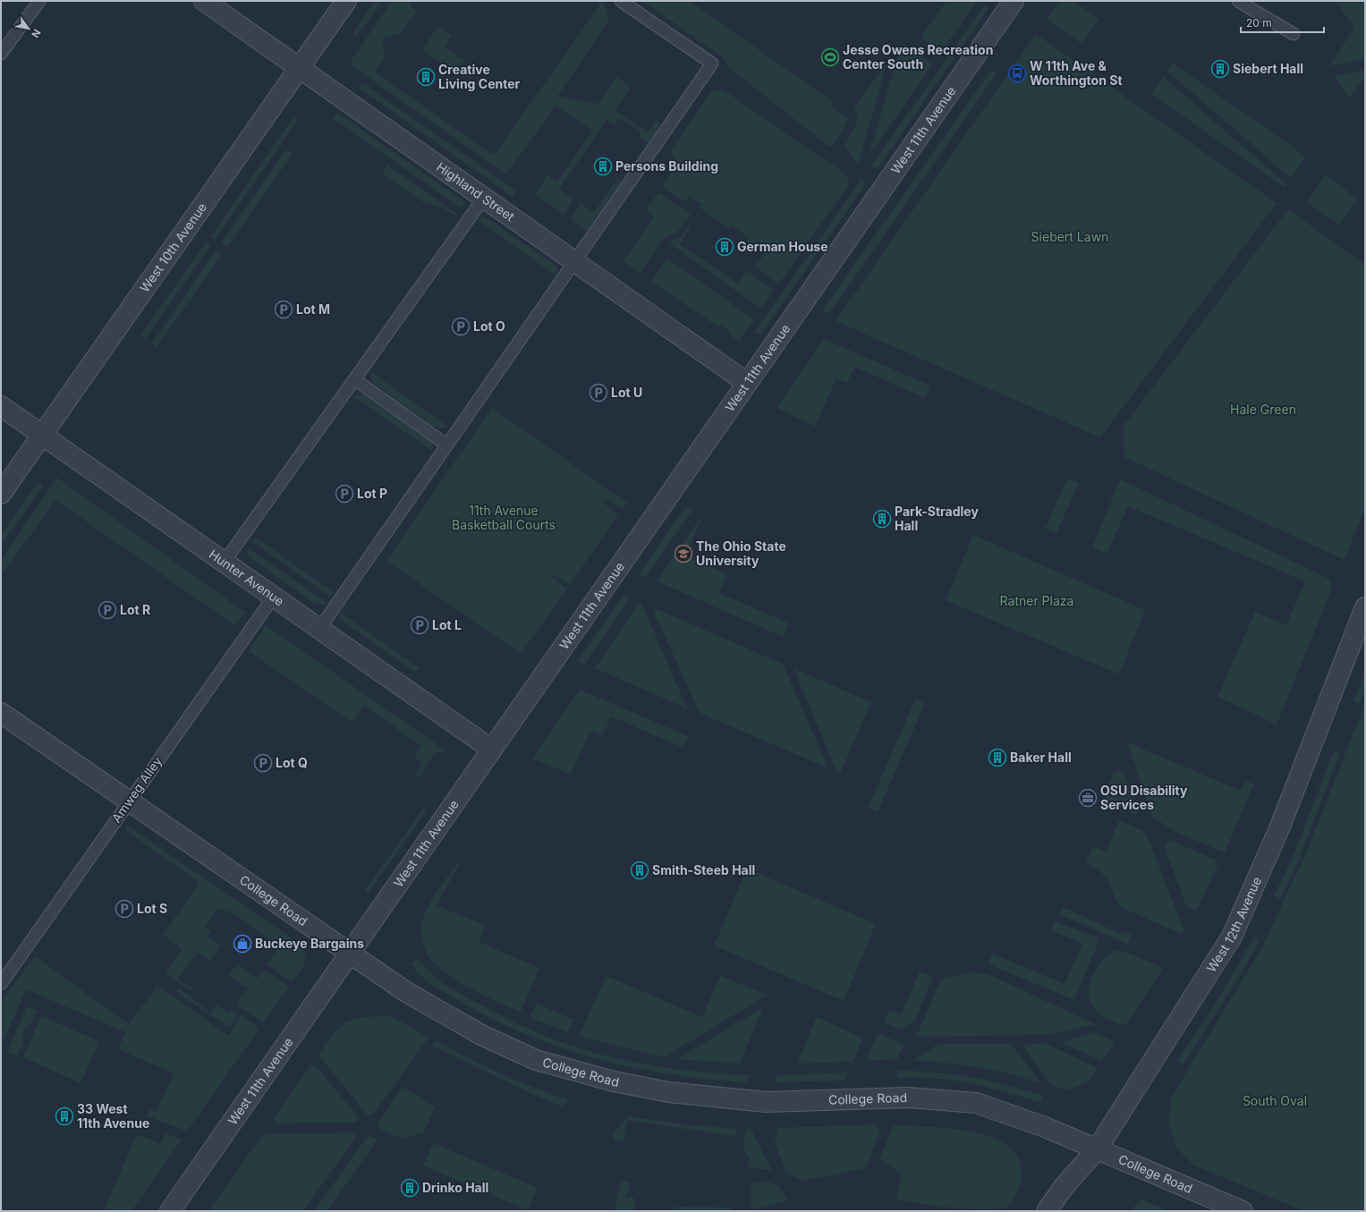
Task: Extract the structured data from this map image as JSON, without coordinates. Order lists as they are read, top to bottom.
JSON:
{
  "streets": {
    "street": [
      "West 11th Avenue",
      "Highland Street",
      "West 10th Avenue",
      "Hunter Avenue",
      "College Road",
      "West 12th Avenue"
    ],
    "lane": ["Amweg Alley"]
  },
  "crossings": [
    ["West 11th Avenue", "Highland Street"],
    ["West 11th Avenue", "Hunter Avenue"],
    ["West 11th Avenue", "College Road"],
    ["Highland Street", "West 10th Avenue"],
    ["West 10th Avenue", "Hunter Avenue"],
    ["Hunter Avenue", "Amweg Alley"],
    ["Amweg Alley", "College Road"],
    ["College Road", "West 12th Avenue"]
  ],
  "parks": [
    "Siebert Lawn",
    "Hale Green",
    "11th Avenue Basketball Courts",
    "Ratner Plaza",
    "South Oval"
  ],
  "places": {
    "sports": ["Jesse Owens Recreation Center South"],
    "building": [
      "Siebert Hall",
      "Creative Living Center",
      "Persons Building",
      "German House",
      "Park-Stradley Hall",
      "Baker Hall",
      "Smith-Steeb Hall",
      "33 West 11th Avenue",
      "Drinko Hall"
    ],
    "bus stop": ["W 11th Ave & Worthington St"],
    "parking": [
      "Lot M",
      "Lot O",
      "Lot U",
      "Lot P",
      "Lot R",
      "Lot L",
      "Lot Q",
      "Lot S"
    ],
    "school or university": ["The Ohio State University"],
    "office": ["OSU Disability Services"],
    "shop": ["Buckeye Bargains"]
  },
  "scale_bar": "20 m",
  "north": "bottom right"
}
